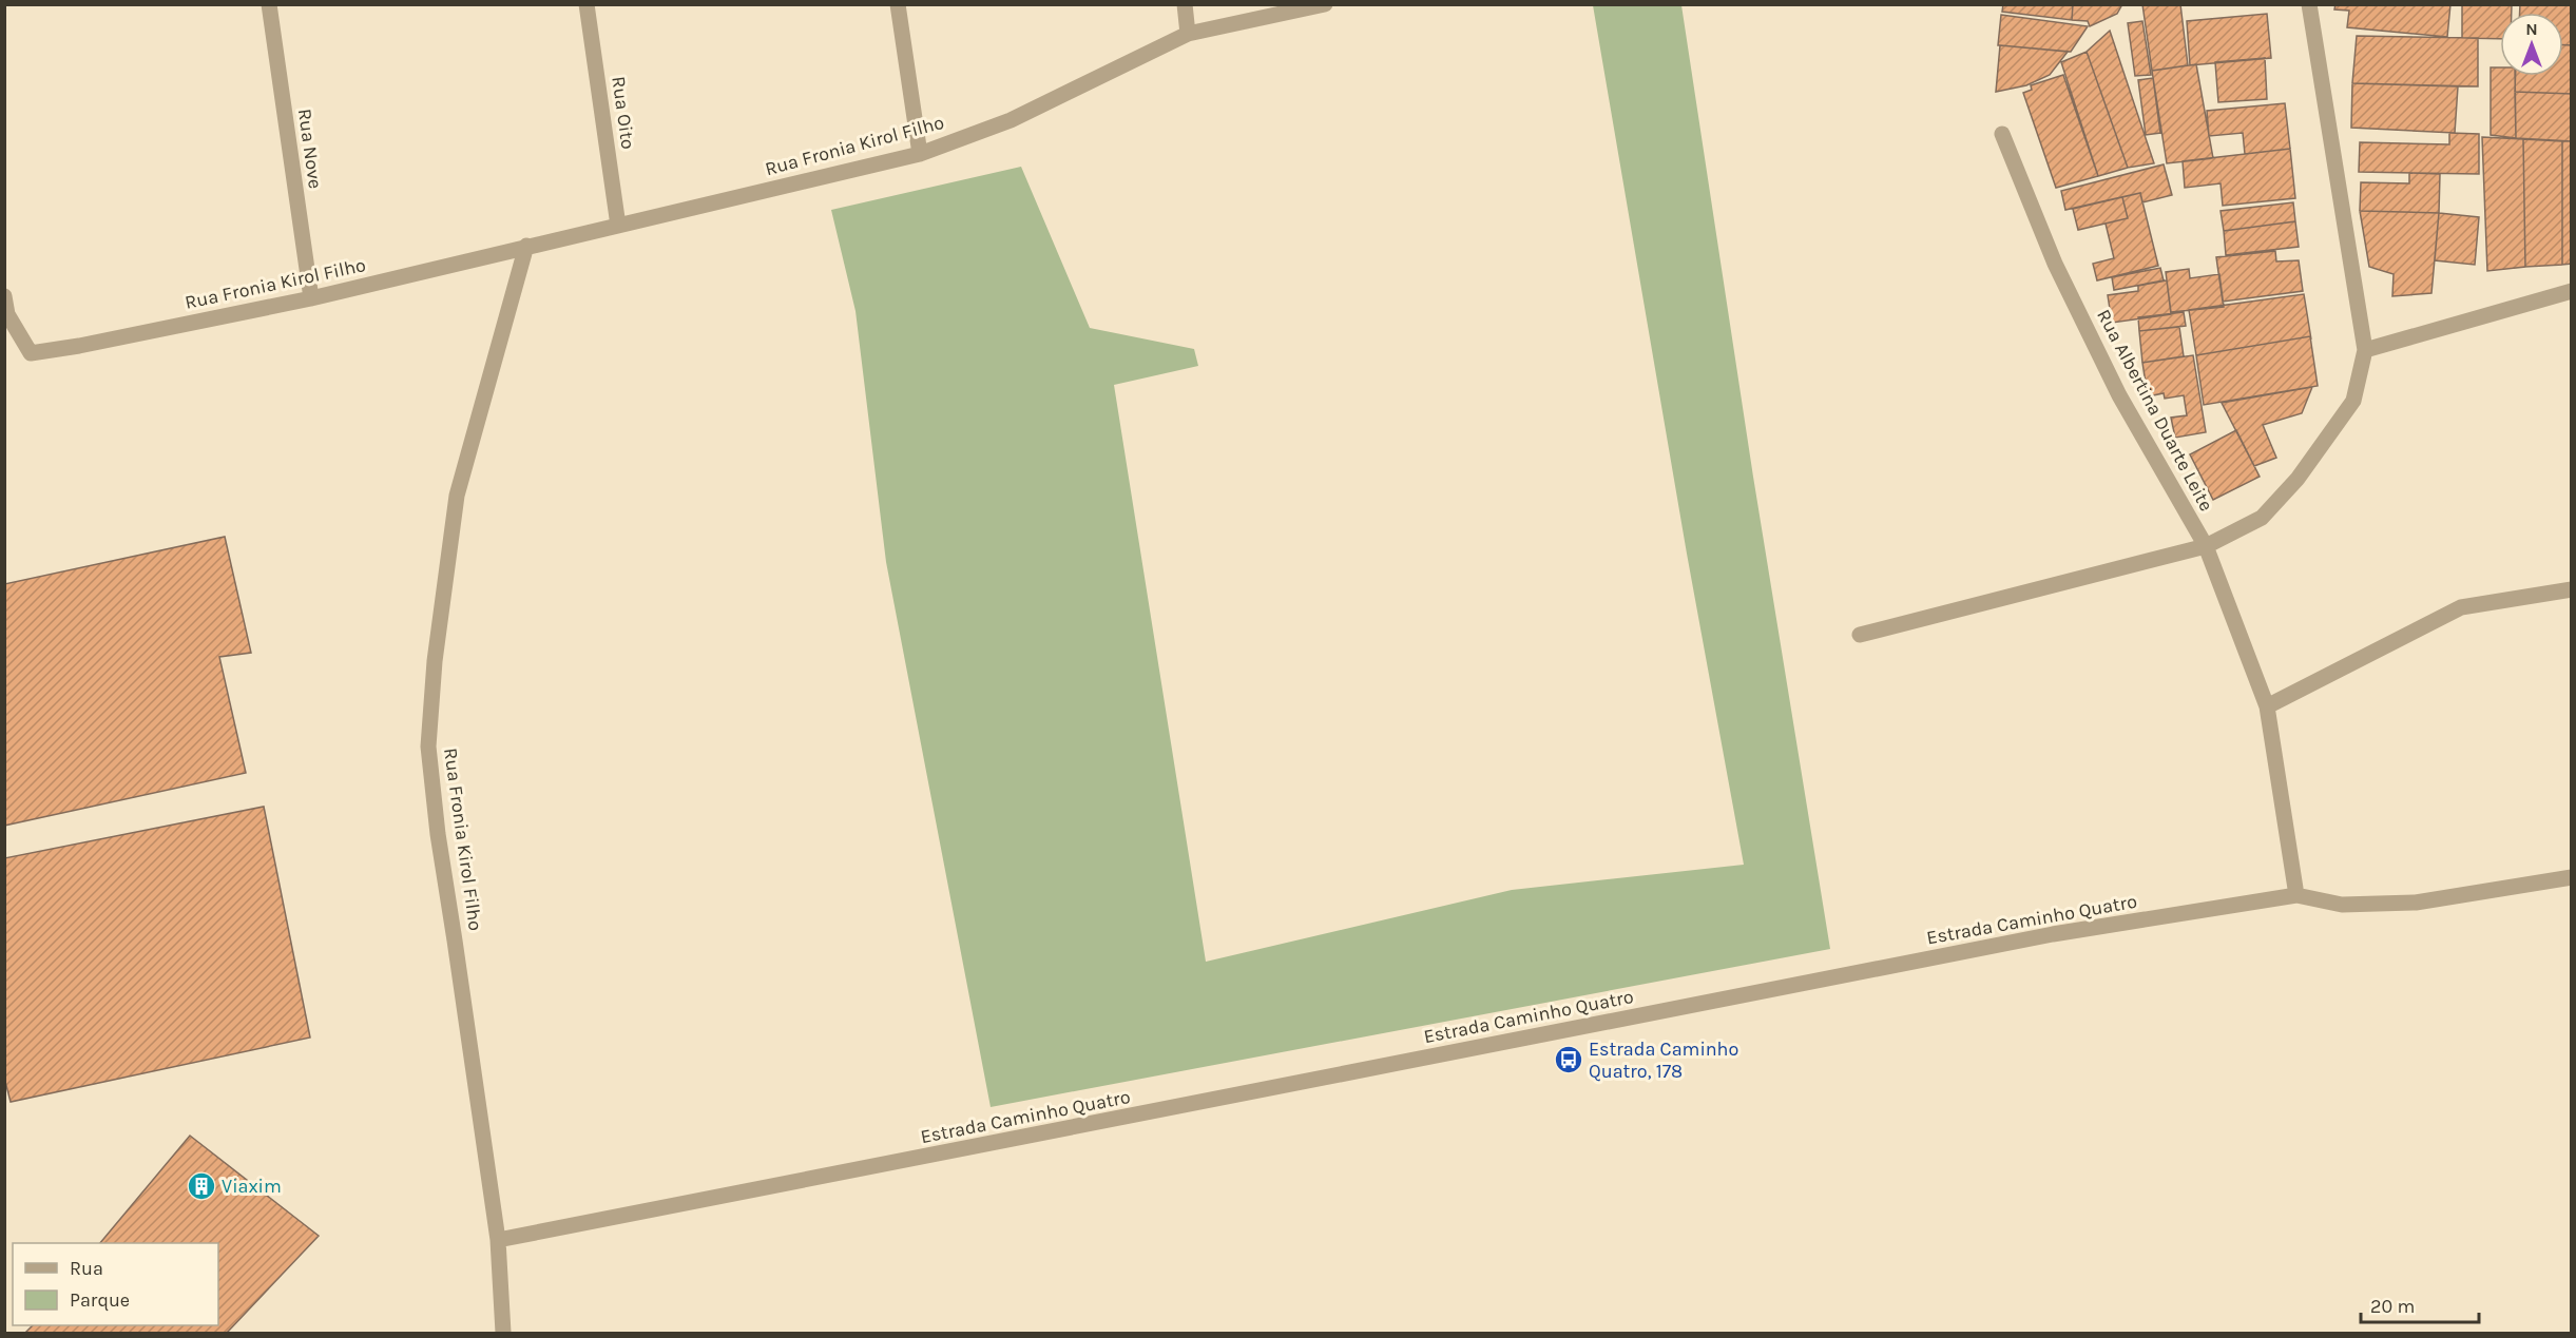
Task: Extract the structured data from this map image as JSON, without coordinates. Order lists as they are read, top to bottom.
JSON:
{
  "streets": {
    "street": [
      "Rua Oito",
      "Rua Fronia Kirol Filho",
      "Rua Nove",
      "Rua Albertina Duarte Leite",
      "Estrada Caminho Quatro"
    ]
  },
  "crossings": [
    ["Rua Oito", "Rua Fronia Kirol Filho"],
    ["Rua Fronia Kirol Filho", "Rua Nove"],
    ["Rua Fronia Kirol Filho", "Estrada Caminho Quatro"],
    ["Rua Albertina Duarte Leite", "Estrada Caminho Quatro"]
  ],
  "places": {
    "bus stop": ["Estrada Caminho Quatro, 178"],
    "building": ["Viaxim"]
  },
  "legend": ["Rua", "Parque"],
  "scale_bar": "20 m",
  "north": "top"
}
